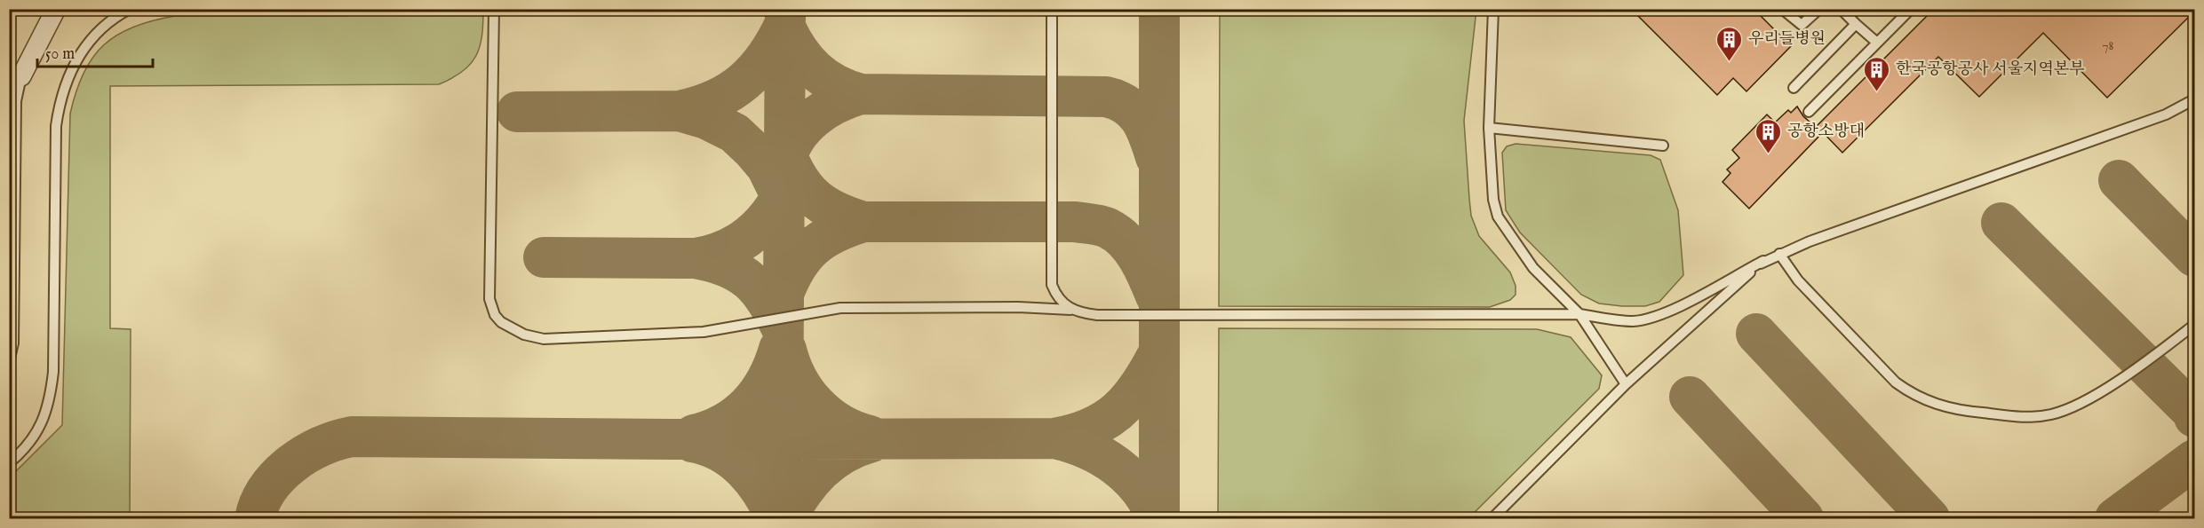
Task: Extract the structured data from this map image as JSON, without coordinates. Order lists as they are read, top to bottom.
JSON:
{
  "places": {
    "building": ["우리들병원", "한국공항공사 서울지역본부", "공항소방대"]
  },
  "house_numbers": ["78"],
  "scale_bar": "50 m"
}
